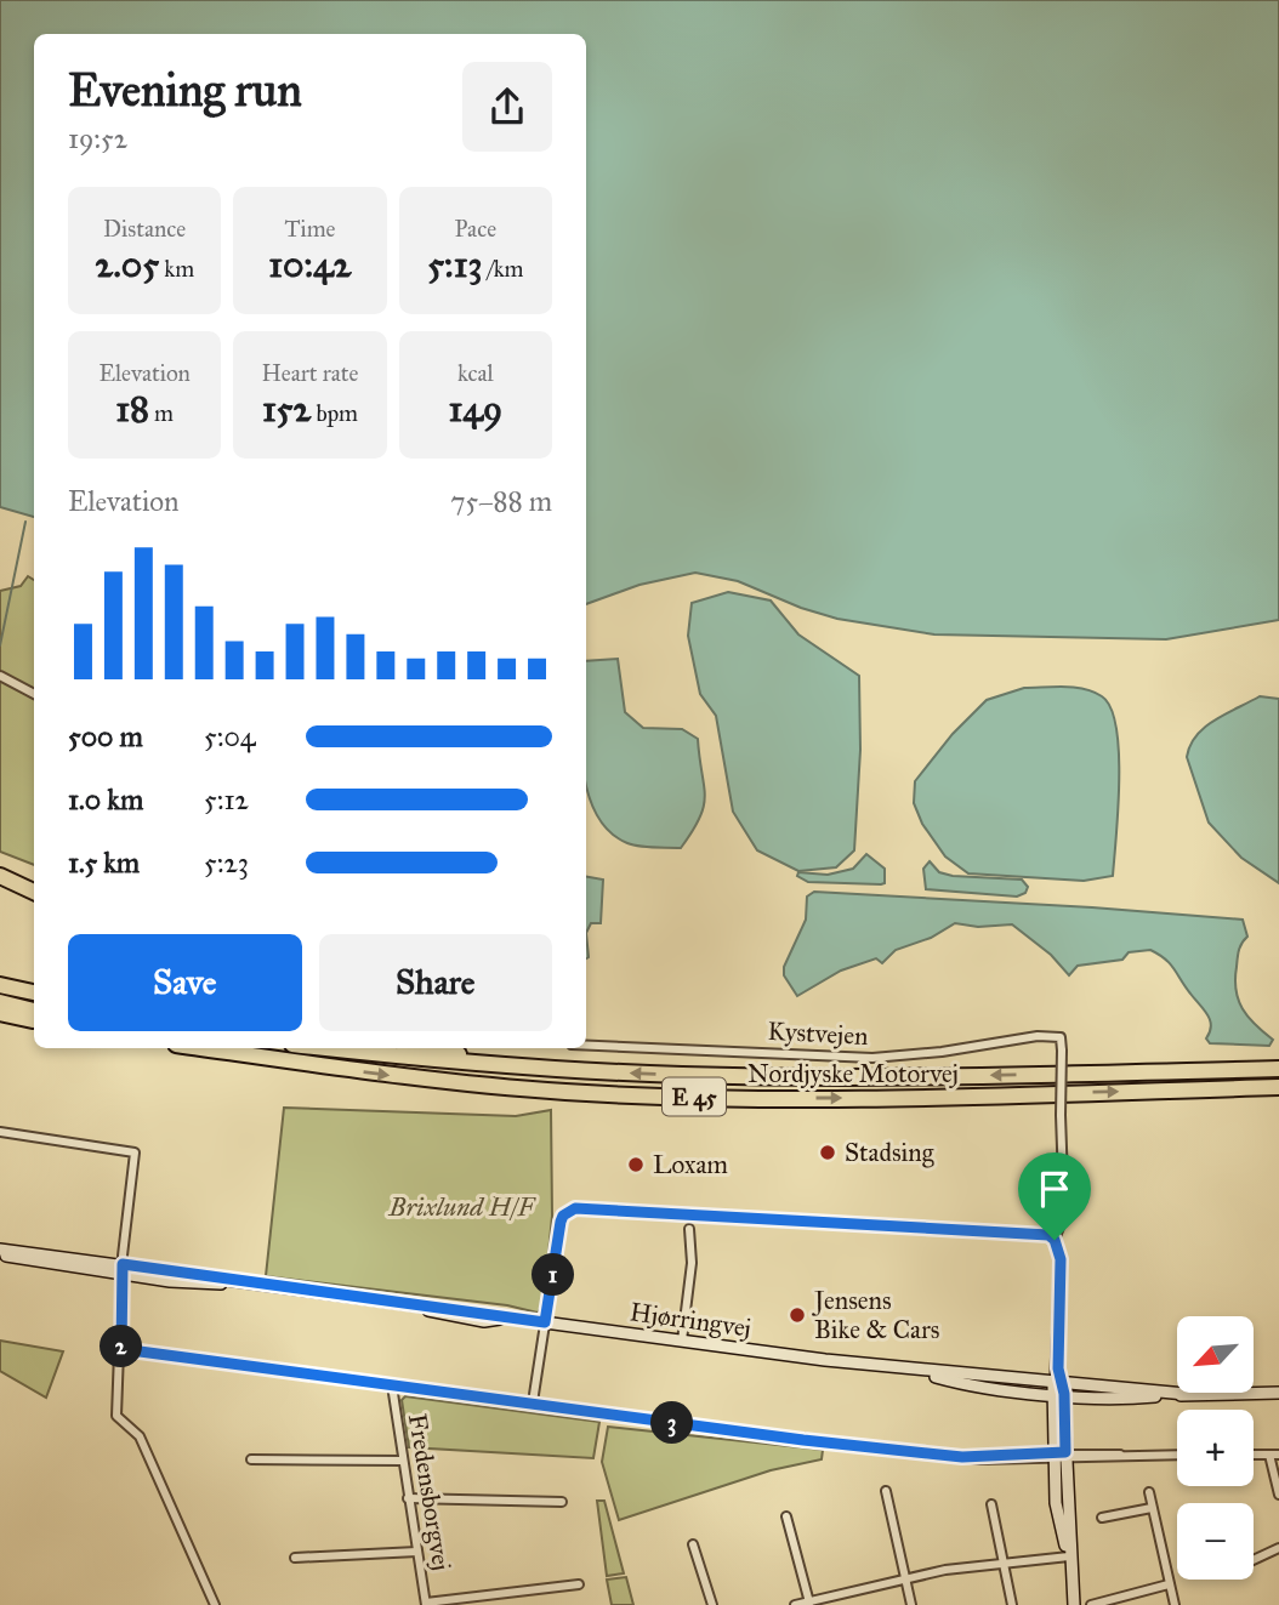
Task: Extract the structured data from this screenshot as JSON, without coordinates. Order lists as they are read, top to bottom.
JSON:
{
  "streets": {
    "highway": ["Nordjyske Motorvej", "E 45"],
    "main road": ["Hjørringvej"],
    "street": ["Kystvejen", "Fredensborgvej"]
  },
  "crossings": [
    ["Nordjyske Motorvej", "E 45"]
  ],
  "parks": ["Brixlund H/F"],
  "places": ["Stadsing", "Loxam", "Jensens Bike & Cars"],
  "north": "bottom left",
  "page": {
    "heading": ["Evening run", "19:52"],
    "stats": [
      ["Distance", "2.05 km"],
      ["Time", "10:42"],
      ["Pace", "5:13 /km"],
      ["Elevation", "18 m"],
      ["Heart rate", "152 bpm"],
      ["kcal", "149"]
    ],
    "chart": ["Elevation", "75–88 m"],
    "list": [
      {
        "name": "500 m",
        "note": "5:04"
      },
      {
        "name": "1.0 km",
        "note": "5:12"
      },
      {
        "name": "1.5 km",
        "note": "5:23"
      }
    ],
    "buttons": ["Save", "Share"],
    "pins": ["1", "2", "3"],
    "map_buttons": ["+", "−"]
  }
}
